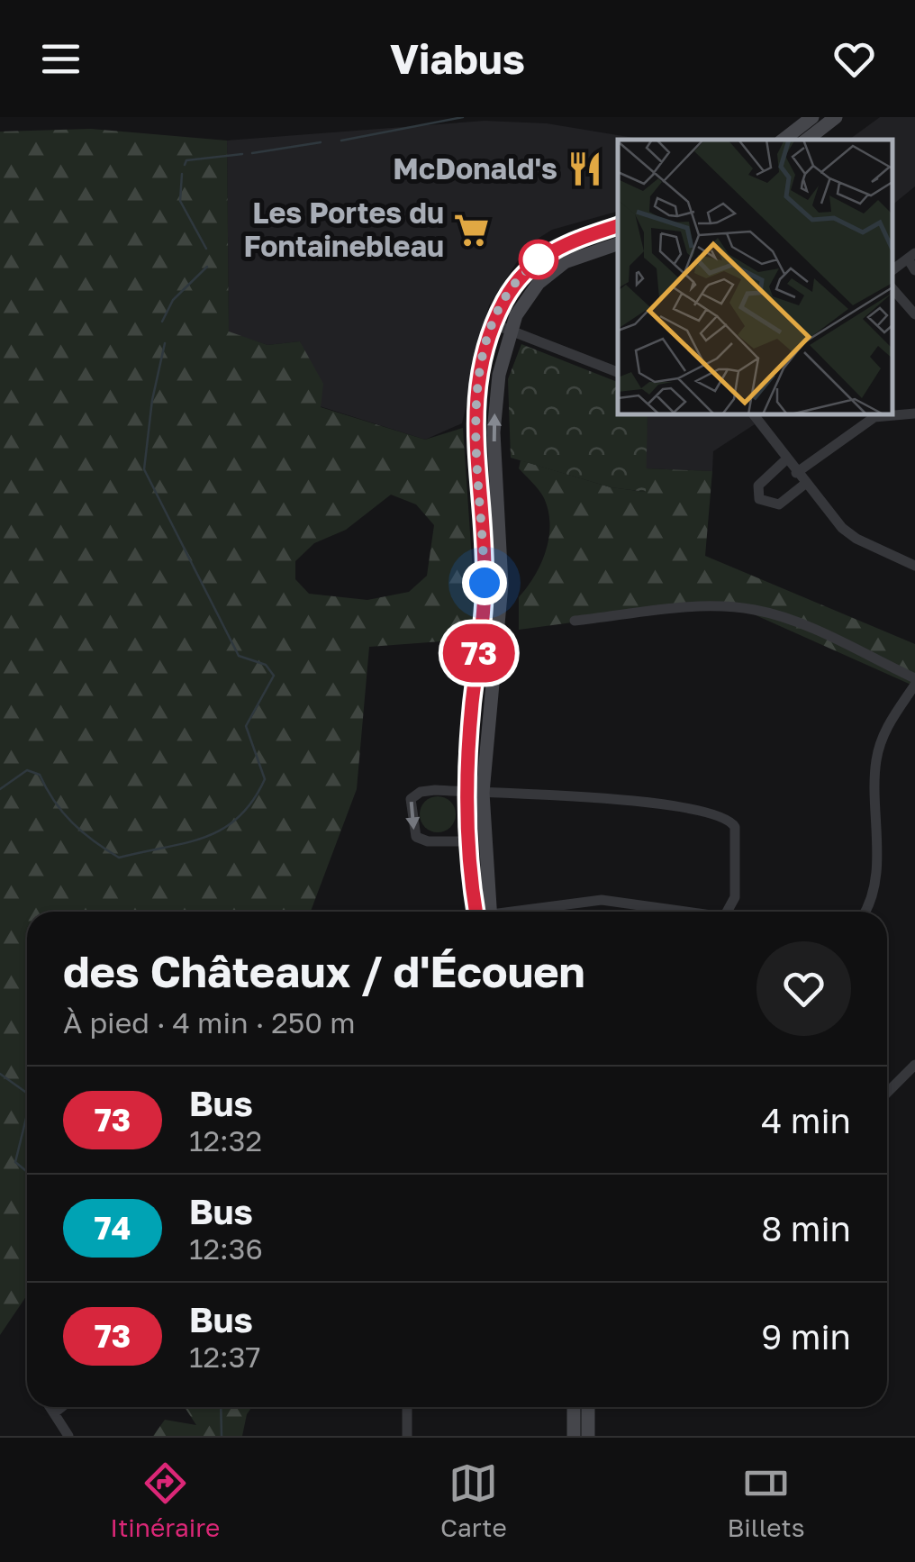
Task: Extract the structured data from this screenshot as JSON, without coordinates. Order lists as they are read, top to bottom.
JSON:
{
  "places": {
    "restaurant": ["McDonald's"],
    "supermarket": ["Les Portes du Fontainebleau"]
  },
  "lines": ["bus line 73"],
  "page": {
    "header": "Viabus",
    "on_map": "73",
    "heading": ["des Châteaux / d'Écouen", "À pied · 4 min · 250 m"],
    "list": [
      {
        "mark": "73",
        "name": "Bus",
        "note": "12:32",
        "value": "4 min"
      },
      {
        "mark": "74",
        "name": "Bus",
        "note": "12:36",
        "value": "8 min"
      },
      {
        "mark": "73",
        "name": "Bus",
        "note": "12:37",
        "value": "9 min"
      }
    ],
    "tabs": ["Itinéraire", "Carte", "Billets"]
  }
}
